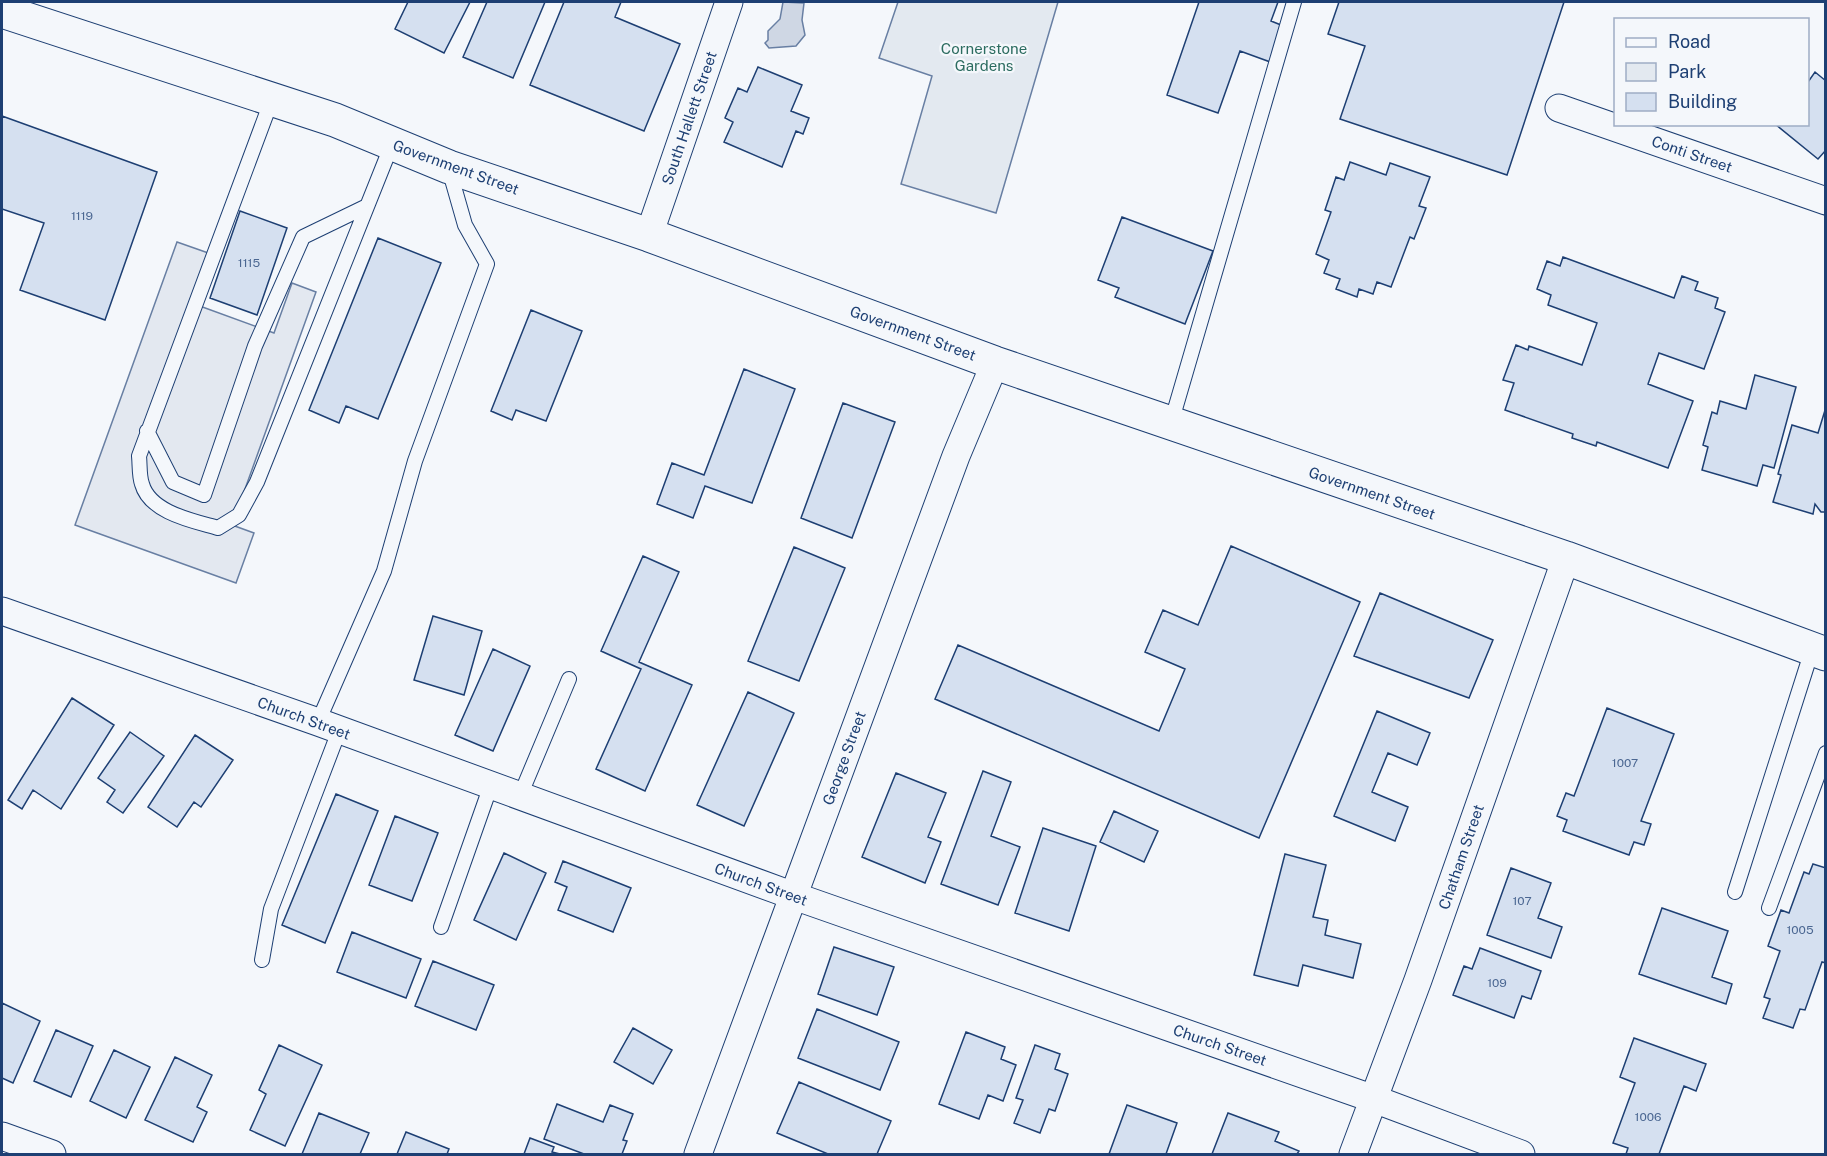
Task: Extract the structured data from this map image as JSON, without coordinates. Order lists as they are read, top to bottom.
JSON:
{
  "streets": {
    "main road": ["Government Street"],
    "street": [
      "South Hallett Street",
      "Conti Street",
      "Church Street",
      "George Street",
      "Chatham Street"
    ]
  },
  "crossings": [
    ["South Hallett Street", "Government Street"],
    ["Government Street", "George Street"],
    ["Government Street", "Chatham Street"],
    ["Church Street", "George Street"],
    ["Church Street", "Chatham Street"]
  ],
  "parks": ["Cornerstone Gardens"],
  "house_numbers": [
    "1119",
    "1115",
    "1007",
    "107",
    "1005",
    "109",
    "1006"
  ],
  "legend": ["Road", "Park", "Building"]
}
